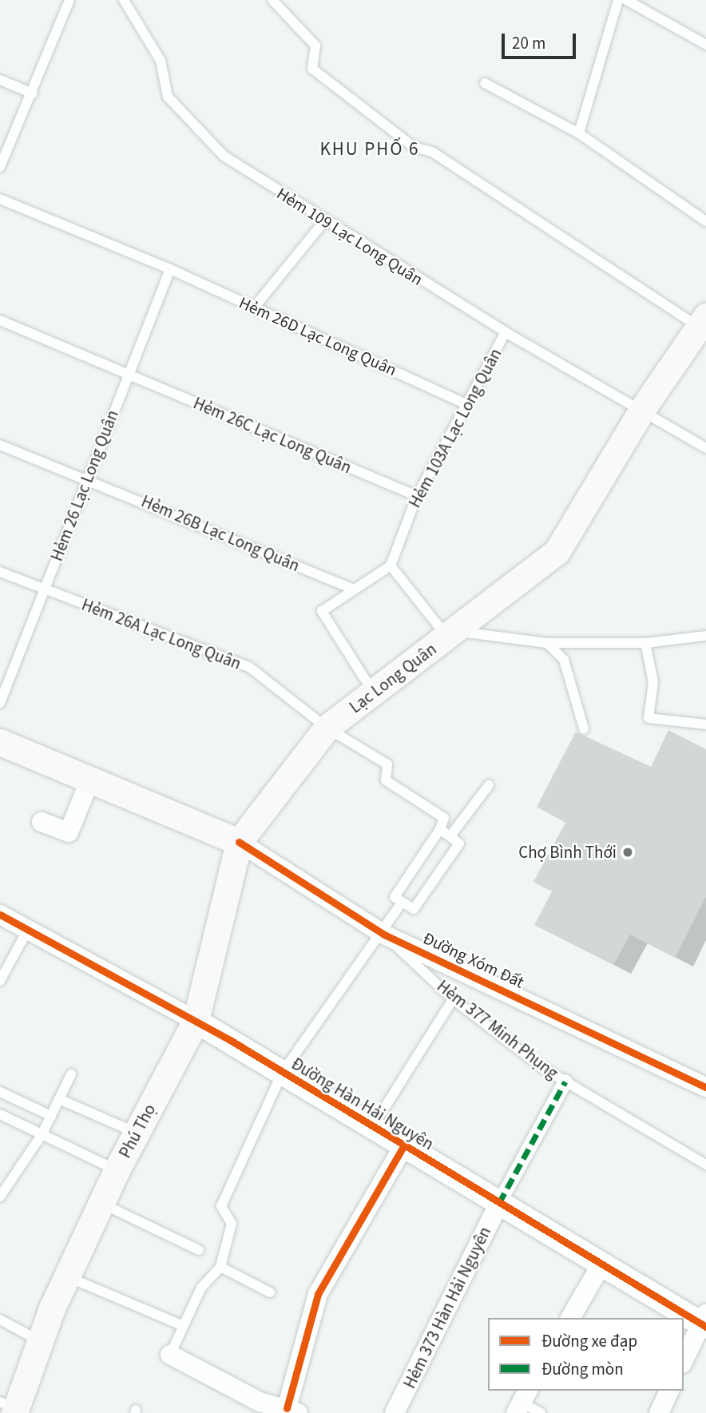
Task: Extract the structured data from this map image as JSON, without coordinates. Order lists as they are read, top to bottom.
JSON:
{
  "streets": {
    "main road": ["Lạc Long Quân", "Phú Thọ"],
    "street": ["Đường Xóm Đất", "Đường Hàn Hải Nguyên", "Hẻm 373 Hàn Hải Nguyên"],
    "lane": [
      "Hẻm 109 Lạc Long Quân",
      "Hẻm 26D Lạc Long Quân",
      "Hẻm 103A Lạc Long Quân",
      "Hẻm 26C Lạc Long Quân",
      "Hẻm 26 Lạc Long Quân",
      "Hẻm 26B Lạc Long Quân",
      "Hẻm 26A Lạc Long Quân",
      "Hẻm 377 Minh Phụng"
    ]
  },
  "crossings": [
    ["Hẻm 109 Lạc Long Quân", "Hẻm 103A Lạc Long Quân"],
    ["Hẻm 109 Lạc Long Quân", "Lạc Long Quân"],
    ["Hẻm 26D Lạc Long Quân", "Hẻm 103A Lạc Long Quân"],
    ["Hẻm 26D Lạc Long Quân", "Hẻm 26 Lạc Long Quân"],
    ["Hẻm 103A Lạc Long Quân", "Hẻm 26C Lạc Long Quân"],
    ["Hẻm 26C Lạc Long Quân", "Hẻm 26 Lạc Long Quân"],
    ["Hẻm 26 Lạc Long Quân", "Hẻm 26B Lạc Long Quân"],
    ["Hẻm 26 Lạc Long Quân", "Hẻm 26A Lạc Long Quân"],
    ["Hẻm 26A Lạc Long Quân", "Lạc Long Quân"],
    ["Lạc Long Quân", "Đường Xóm Đất"],
    ["Lạc Long Quân", "Phú Thọ"],
    ["Đường Xóm Đất", "Hẻm 377 Minh Phụng"],
    ["Đường Xóm Đất", "Phú Thọ"],
    ["Đường Hàn Hải Nguyên", "Phú Thọ"],
    ["Đường Hàn Hải Nguyên", "Hẻm 373 Hàn Hải Nguyên"]
  ],
  "districts": ["KHU PHỐ 6"],
  "places": ["Chợ Bình Thới"],
  "legend": ["Đường xe đạp", "Đường mòn"],
  "scale_bar": "20 m"
}
